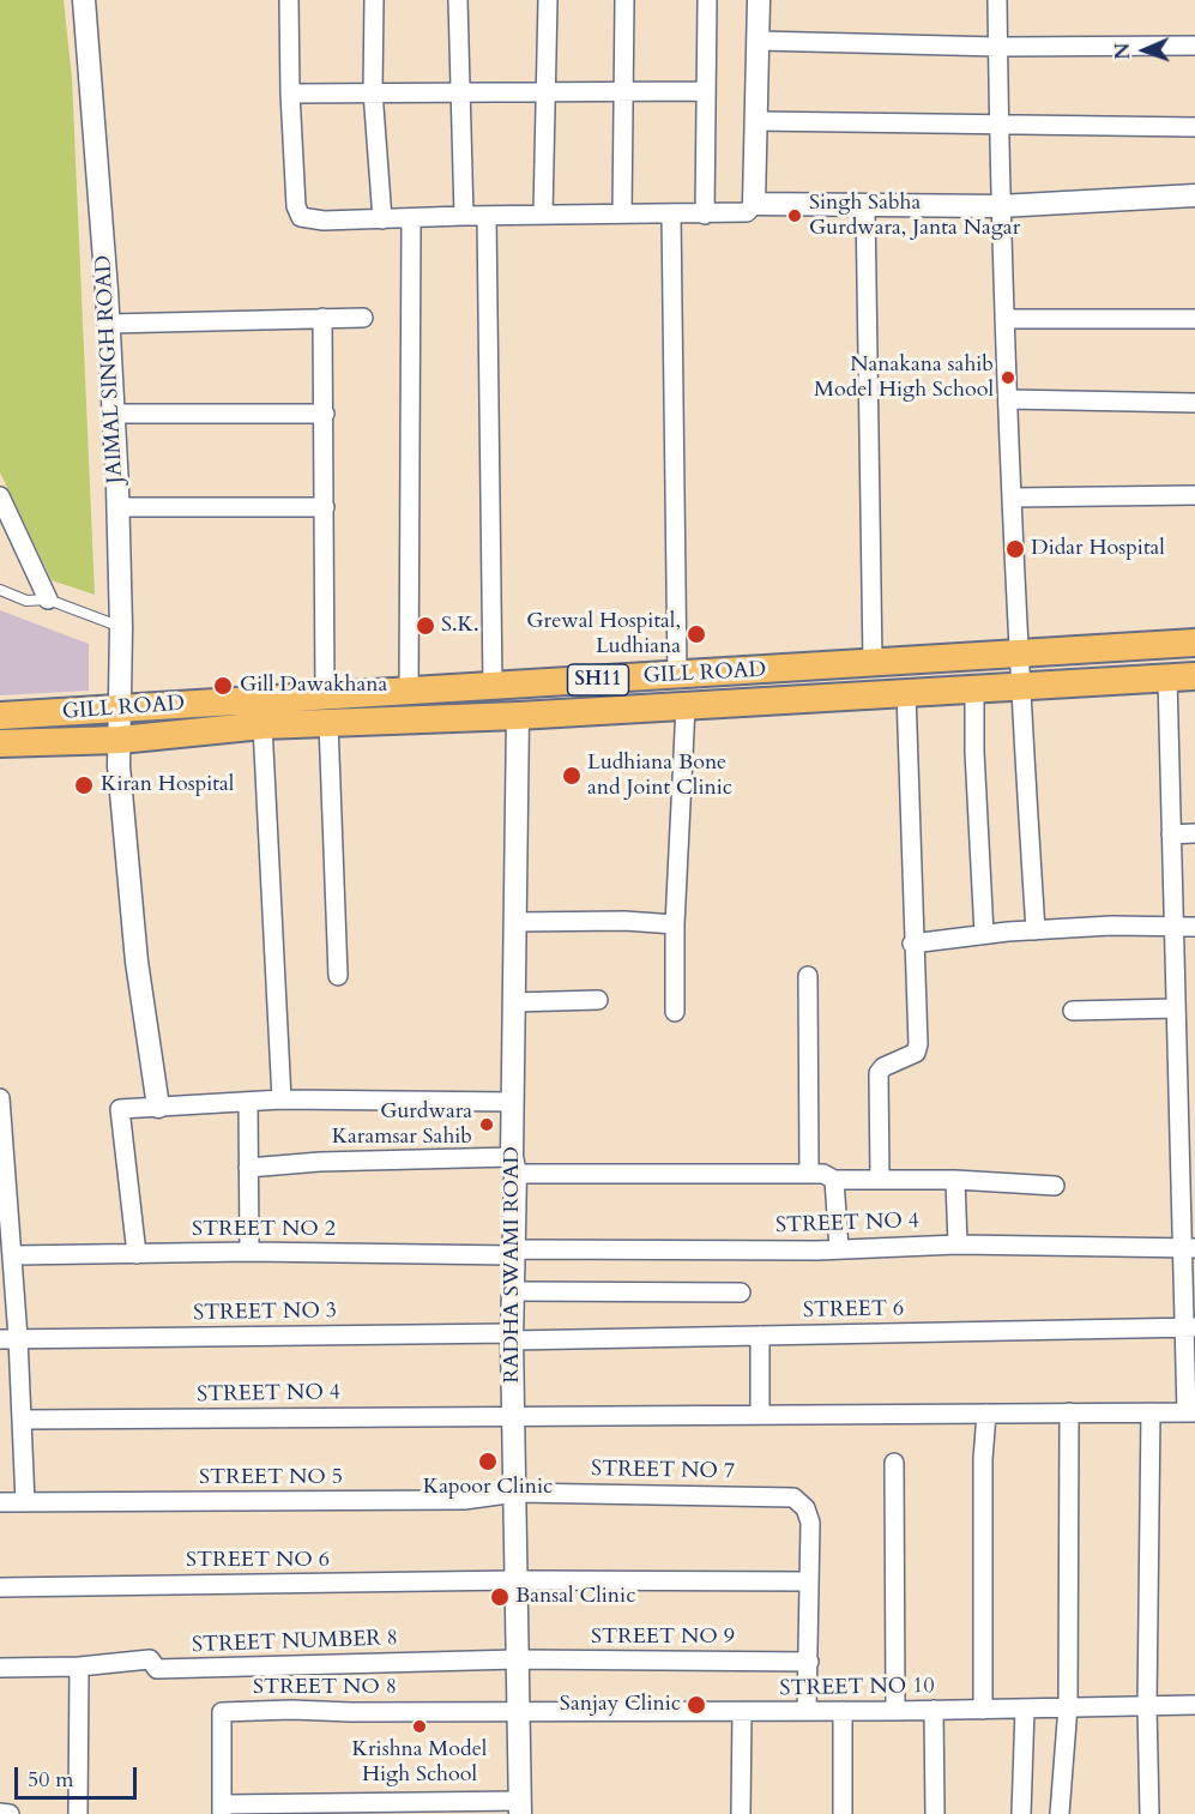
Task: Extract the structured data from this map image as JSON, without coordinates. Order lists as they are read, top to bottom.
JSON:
{
  "streets": {
    "main road": ["GILL ROAD", "SH11"],
    "street": [
      "JAIMAL SINGH ROAD",
      "STREET NO 4",
      "STREET NO 2",
      "RADHA SWAMI ROAD",
      "STREET 6",
      "STREET NO 3",
      "STREET NO 7",
      "STREET NO 5",
      "STREET NO 6",
      "STREET NO 9",
      "STREET NUMBER 8",
      "STREET NO 8",
      "STREET NO 10"
    ]
  },
  "crossings": [
    ["JAIMAL SINGH ROAD", "GILL ROAD"],
    ["GILL ROAD", "RADHA SWAMI ROAD"],
    ["STREET NO 4", "STREET NO 2"],
    ["STREET NO 4", "RADHA SWAMI ROAD"],
    ["STREET NO 2", "RADHA SWAMI ROAD"],
    ["RADHA SWAMI ROAD", "STREET 6"],
    ["RADHA SWAMI ROAD", "STREET NO 3"],
    ["RADHA SWAMI ROAD", "STREET NO 7"],
    ["RADHA SWAMI ROAD", "STREET NO 5"],
    ["RADHA SWAMI ROAD", "STREET NO 6"],
    ["RADHA SWAMI ROAD", "STREET NO 9"],
    ["RADHA SWAMI ROAD", "STREET NUMBER 8"],
    ["RADHA SWAMI ROAD", "STREET NO 8"],
    ["RADHA SWAMI ROAD", "STREET NO 10"],
    ["STREET 6", "STREET NO 3"],
    ["STREET NO 7", "STREET NO 5"],
    ["STREET NO 9", "STREET NUMBER 8"],
    ["STREET NO 8", "STREET NO 10"]
  ],
  "places": [
    "Singh Sabha Gurdwara, Janta Nagar",
    "Nanakana sahib Model High School",
    "Didar Hospital",
    "S.K.",
    "Grewal Hospital, Ludhiana",
    "Gill Dawakhana",
    "Ludhiana Bone and Joint Clinic",
    "Kiran Hospital",
    "Gurdwara Karamsar Sahib",
    "Kapoor Clinic",
    "Bansal Clinic",
    "Sanjay Clinic",
    "Krishna Model High School"
  ],
  "scale_bar": "50 m",
  "north": "left"
}
